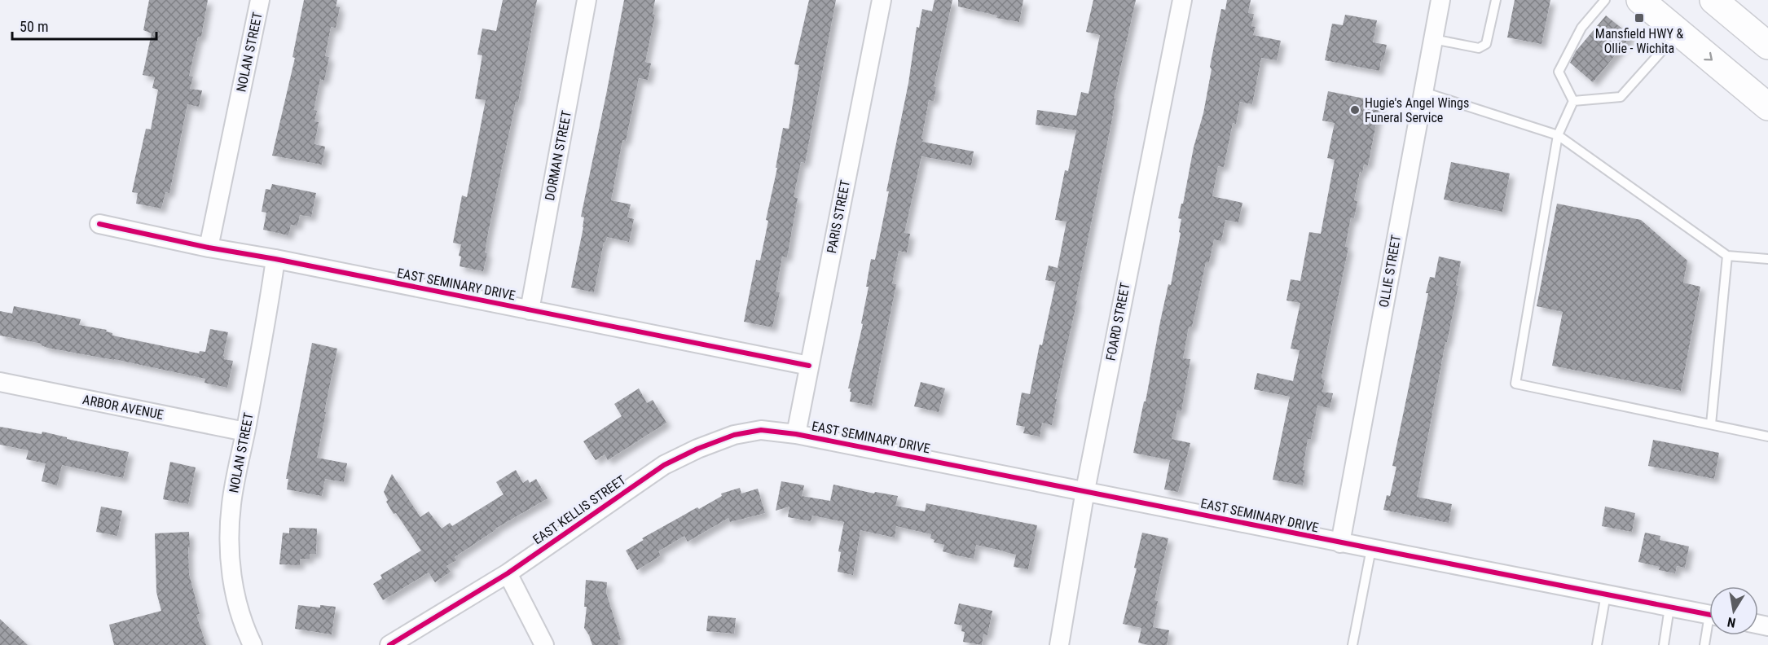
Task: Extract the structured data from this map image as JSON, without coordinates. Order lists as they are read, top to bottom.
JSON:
{
  "streets": {
    "street": [
      "NOLAN STREET",
      "DORMAN STREET",
      "PARIS STREET",
      "OLLIE STREET",
      "EAST SEMINARY DRIVE",
      "FOARD STREET",
      "ARBOR AVENUE",
      "EAST KELLIS STREET"
    ]
  },
  "crossings": [
    ["NOLAN STREET", "EAST SEMINARY DRIVE"],
    ["NOLAN STREET", "ARBOR AVENUE"],
    ["DORMAN STREET", "EAST SEMINARY DRIVE"],
    ["PARIS STREET", "EAST SEMINARY DRIVE"],
    ["PARIS STREET", "EAST KELLIS STREET"],
    ["OLLIE STREET", "EAST SEMINARY DRIVE"],
    ["EAST SEMINARY DRIVE", "FOARD STREET"],
    ["EAST SEMINARY DRIVE", "EAST KELLIS STREET"]
  ],
  "places": {
    "transit": ["Mansfield HWY & Ollie - Wichita"],
    "other": ["Hugie's Angel Wings Funeral Service"]
  },
  "scale_bar": "50 m",
  "north": "bottom"
}
